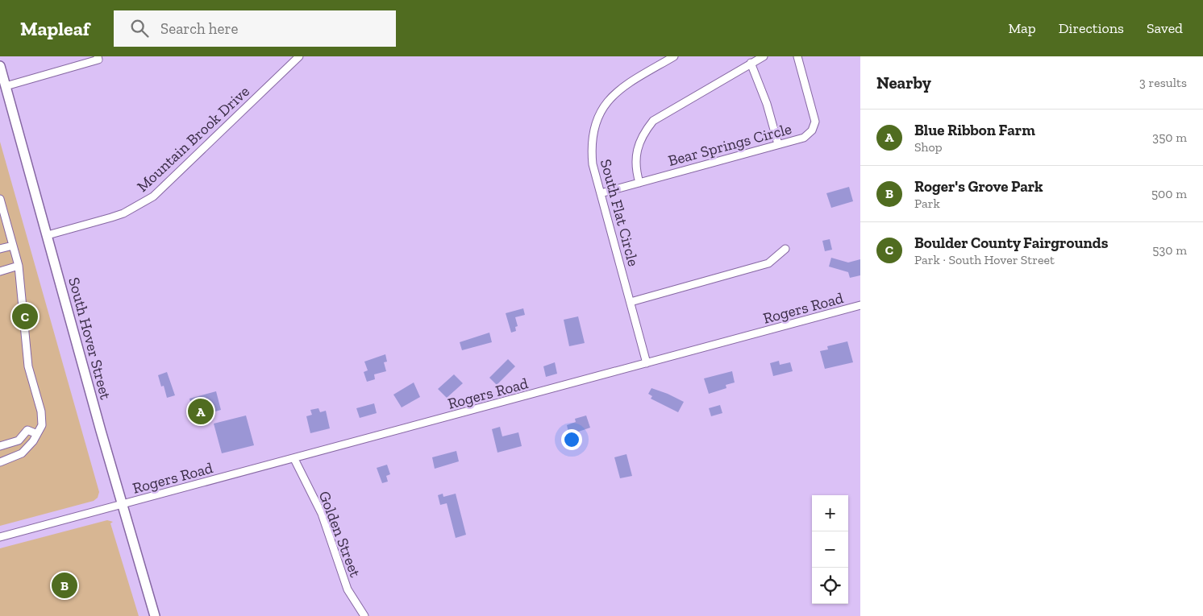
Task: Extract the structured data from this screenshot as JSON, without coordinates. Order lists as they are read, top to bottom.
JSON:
{
  "streets": {
    "main road": ["South Hover Street"],
    "street": [
      "Mountain Brook Drive",
      "Bear Springs Circle",
      "South Flat Circle",
      "Rogers Road",
      "Golden Street"
    ]
  },
  "crossings": [
    ["Mountain Brook Drive", "South Hover Street"],
    ["Bear Springs Circle", "South Flat Circle"],
    ["South Flat Circle", "Rogers Road"],
    ["Rogers Road", "South Hover Street"],
    ["Rogers Road", "Golden Street"]
  ],
  "page": {
    "header": "Mapleaf",
    "search": "Search here",
    "nav": ["Map", "Directions", "Saved"],
    "heading": ["Nearby", "3 results"],
    "list": [
      {
        "mark": "A",
        "name": "Blue Ribbon Farm",
        "note": "Shop",
        "value": "350 m"
      },
      {
        "mark": "B",
        "name": "Roger's Grove Park",
        "note": "Park",
        "value": "500 m"
      },
      {
        "mark": "C",
        "name": "Boulder County Fairgrounds",
        "note": "Park · South Hover Street",
        "value": "530 m"
      }
    ],
    "pins": ["C", "A", "B"],
    "map_buttons": ["+", "−"]
  }
}
